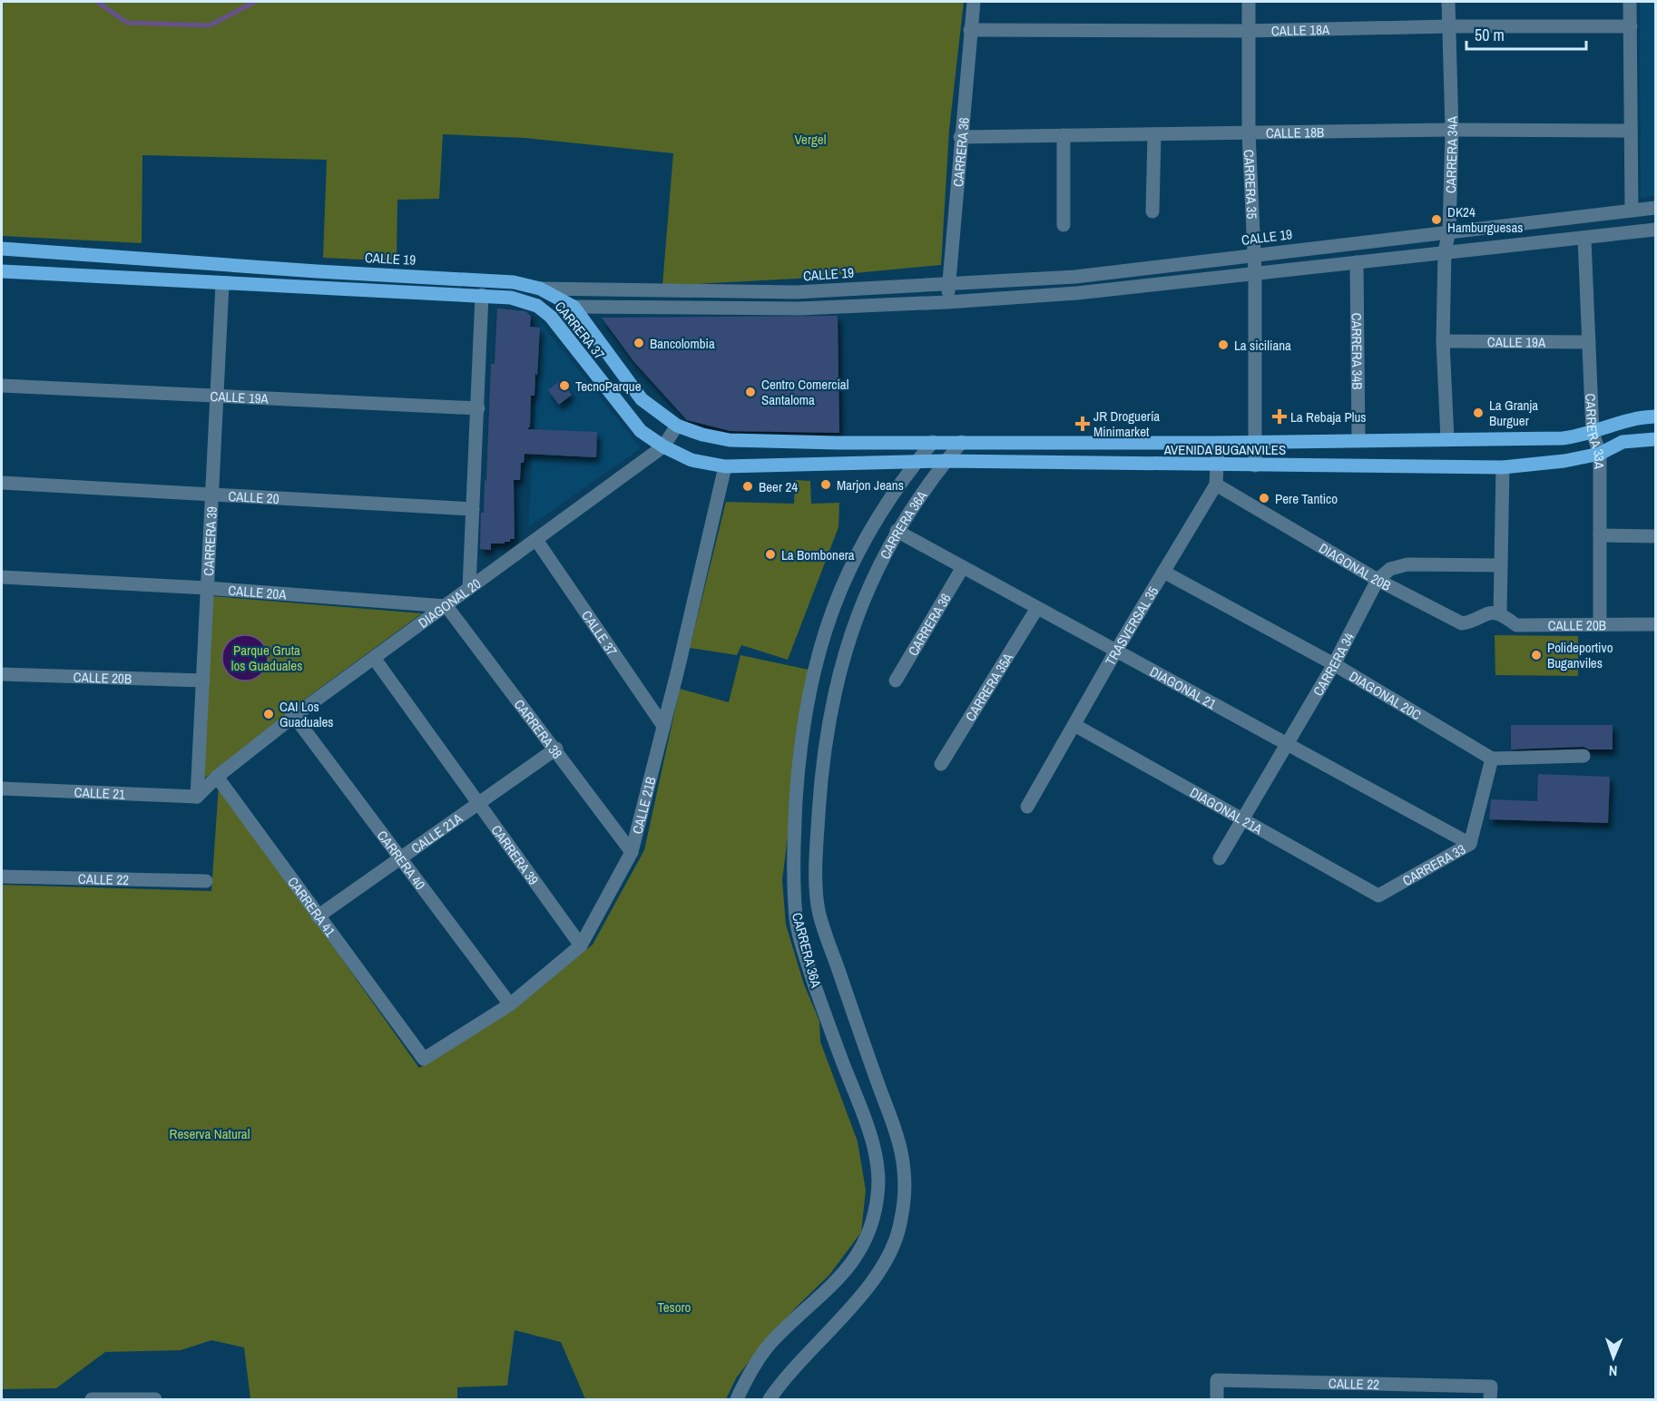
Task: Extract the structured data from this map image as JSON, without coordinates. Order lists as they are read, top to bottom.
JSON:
{
  "streets": {
    "main road": ["CALLE 19", "CARRERA 37", "AVENIDA BUGANVILES"],
    "street": [
      "CALLE 18A",
      "CALLE 18B",
      "CARRERA 36",
      "CARRERA 34A",
      "CARRERA 35",
      "CALLE 19A",
      "CARRERA 34B",
      "CARRERA 33A",
      "CALLE 20",
      "CARRERA 36A",
      "CARRERA 39",
      "DIAGONAL 20B",
      "CALLE 20A",
      "DIAGONAL 20",
      "CALLE 20B",
      "TRASVERSAL 35",
      "CALLE 37",
      "CARRERA 34",
      "CARRERA 35A",
      "DIAGONAL 21",
      "DIAGONAL 20C",
      "CARRERA 38",
      "CALLE 21",
      "CALLE 21B",
      "DIAGONAL 21A",
      "CALLE 21A",
      "CARRERA 40",
      "CARRERA 33",
      "CALLE 22",
      "CARRERA 41"
    ]
  },
  "crossings": [
    ["CALLE 18A", "CARRERA 36"],
    ["CALLE 18A", "CARRERA 34A"],
    ["CALLE 18A", "CARRERA 35"],
    ["CALLE 18B", "CARRERA 36"],
    ["CALLE 18B", "CARRERA 34A"],
    ["CALLE 18B", "CARRERA 35"],
    ["CARRERA 36", "CALLE 19"],
    ["CARRERA 36", "DIAGONAL 21"],
    ["CARRERA 34A", "CALLE 19"],
    ["CARRERA 34A", "CALLE 19A"],
    ["CARRERA 34A", "AVENIDA BUGANVILES"],
    ["CARRERA 35", "CALLE 19"],
    ["CARRERA 35", "AVENIDA BUGANVILES"],
    ["CALLE 19", "CARRERA 37"],
    ["CARRERA 37", "AVENIDA BUGANVILES"],
    ["CARRERA 37", "DIAGONAL 20"],
    ["CARRERA 37", "CALLE 21B"],
    ["CALLE 19A", "CARRERA 33A"],
    ["CALLE 19A", "CARRERA 39"],
    ["CARRERA 34B", "AVENIDA BUGANVILES"],
    ["CARRERA 33A", "AVENIDA BUGANVILES"],
    ["CARRERA 33A", "CALLE 20B"],
    ["AVENIDA BUGANVILES", "CARRERA 36A"],
    ["AVENIDA BUGANVILES", "TRASVERSAL 35"],
    ["AVENIDA BUGANVILES", "CALLE 21B"],
    ["CALLE 20", "CARRERA 39"],
    ["CARRERA 36A", "DIAGONAL 21"],
    ["CARRERA 39", "CALLE 20A"],
    ["CARRERA 39", "DIAGONAL 20"],
    ["CARRERA 39", "CALLE 20B"],
    ["CARRERA 39", "CALLE 21"],
    ["CARRERA 39", "CALLE 21B"],
    ["CARRERA 39", "CALLE 21A"],
    ["DIAGONAL 20B", "CALLE 20B"],
    ["DIAGONAL 20B", "TRASVERSAL 35"],
    ["DIAGONAL 20B", "CARRERA 34"],
    ["CALLE 20A", "DIAGONAL 20"],
    ["CALLE 20A", "CARRERA 38"],
    ["DIAGONAL 20", "CALLE 37"],
    ["DIAGONAL 20", "CARRERA 38"],
    ["DIAGONAL 20", "CARRERA 40"],
    ["DIAGONAL 20", "CARRERA 41"],
    ["TRASVERSAL 35", "DIAGONAL 21"],
    ["TRASVERSAL 35", "DIAGONAL 20C"],
    ["TRASVERSAL 35", "DIAGONAL 21A"],
    ["CALLE 37", "CALLE 21B"],
    ["CARRERA 34", "DIAGONAL 21"],
    ["CARRERA 34", "DIAGONAL 20C"],
    ["CARRERA 34", "DIAGONAL 21A"],
    ["CARRERA 35A", "DIAGONAL 21"],
    ["DIAGONAL 21", "CARRERA 33"],
    ["DIAGONAL 20C", "CARRERA 33"],
    ["CARRERA 38", "CALLE 21B"],
    ["CARRERA 38", "CALLE 21A"],
    ["CALLE 21B", "CARRERA 40"],
    ["CALLE 21B", "CARRERA 41"],
    ["DIAGONAL 21A", "CARRERA 33"],
    ["CALLE 21A", "CARRERA 40"],
    ["CALLE 21A", "CARRERA 41"]
  ],
  "parks": [
    "Vergel",
    "Parque Gruta los Guaduales",
    "Reserva Natural",
    "Tesoro"
  ],
  "places": {
    "other": [
      "DK24 Hamburguesas",
      "Bancolombia",
      "La siciliana",
      "TecnoParque",
      "Centro Comercial Santaloma",
      "La Granja Burguer",
      "Marjon Jeans",
      "Beer 24",
      "Pere Tantico",
      "La Bombonera",
      "Polideportivo Buganviles",
      "CAI Los Guaduales"
    ],
    "health": ["La Rebaja Plus", "JR Droguería Minimarket"]
  },
  "scale_bar": "50 m",
  "north": "bottom"
}
